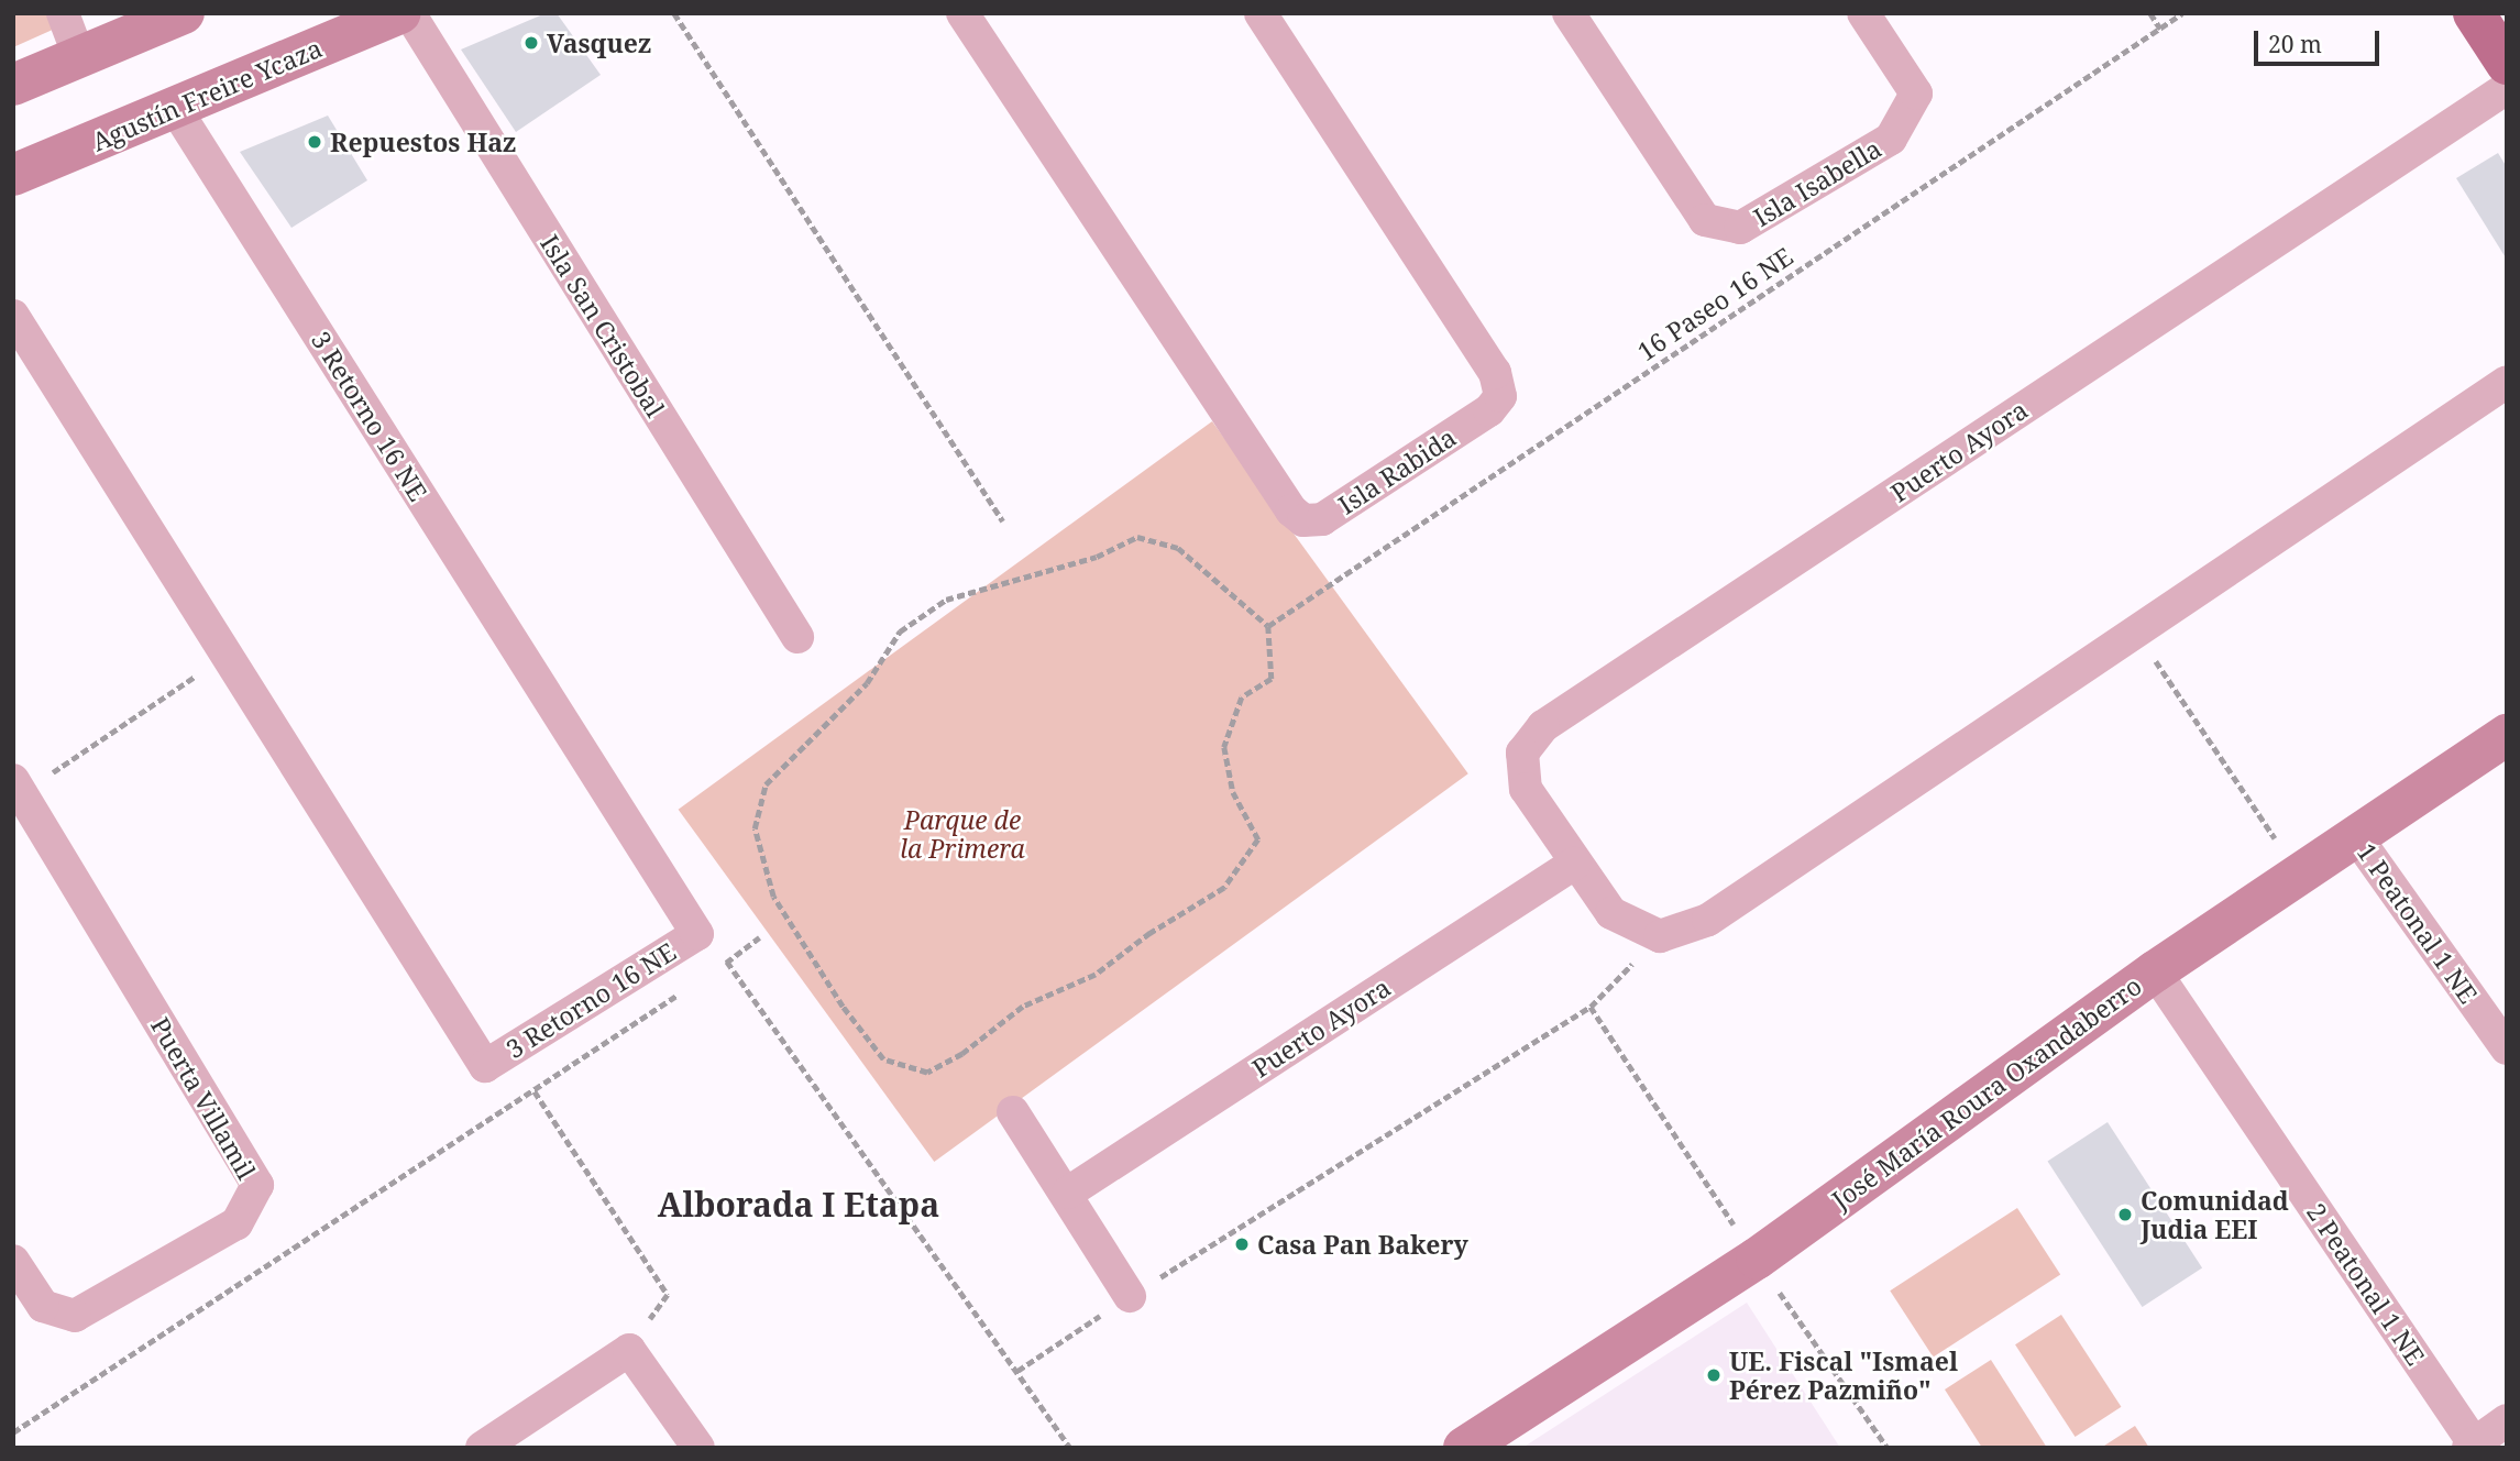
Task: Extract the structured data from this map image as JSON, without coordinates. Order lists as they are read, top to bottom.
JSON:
{
  "streets": {
    "street": [
      "Agustín Freire Ycaza",
      "Isla Isabella",
      "Isla San Cristobal",
      "3 Retorno 16 NE",
      "Puerto Ayora",
      "Isla Rabida",
      "1 Peatonal 1 NE",
      "José María Roura Oxandaberro",
      "Puerta Villamil",
      "2 Peatonal 1 NE"
    ],
    "path": ["16 Paseo 16 NE"]
  },
  "crossings": [
    ["Agustín Freire Ycaza", "3 Retorno 16 NE"],
    ["1 Peatonal 1 NE", "José María Roura Oxandaberro"],
    ["José María Roura Oxandaberro", "2 Peatonal 1 NE"]
  ],
  "districts": ["Alborada I Etapa"],
  "parks": ["Parque de la Primera"],
  "places": [
    "Vasquez",
    "Repuestos Haz",
    "Comunidad Judia EEI",
    "Casa Pan Bakery",
    "UE. Fiscal \"Ismael Pérez Pazmiño\""
  ],
  "scale_bar": "20 m"
}
